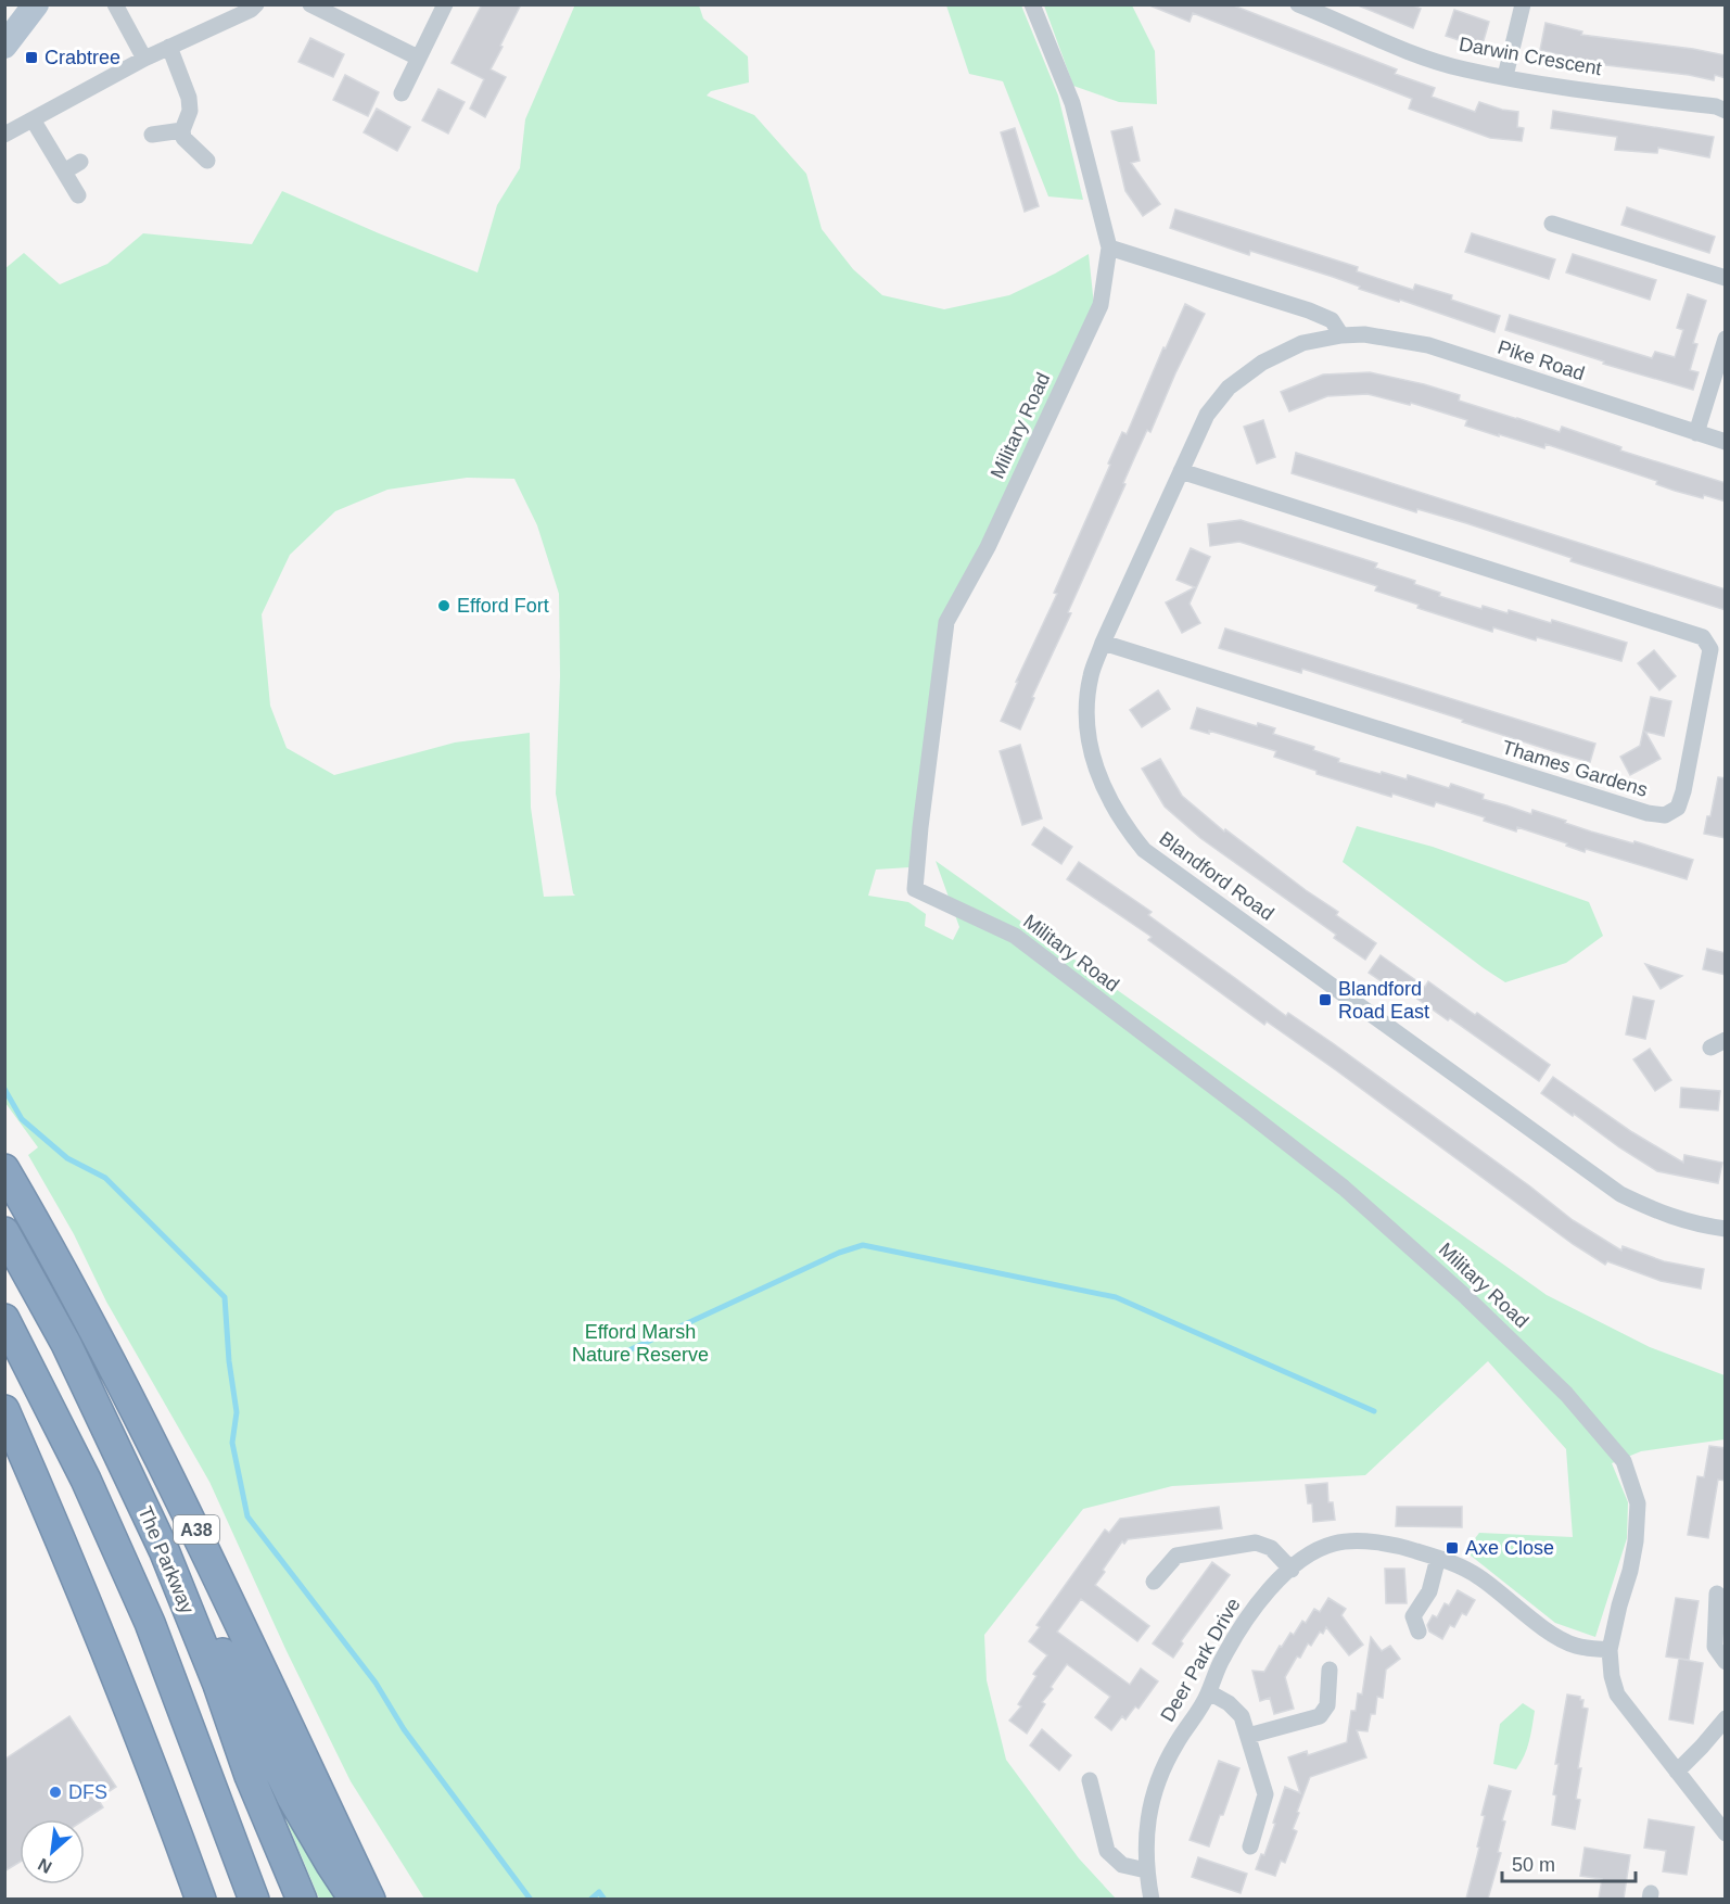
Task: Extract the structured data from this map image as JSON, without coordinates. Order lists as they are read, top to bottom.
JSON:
{
  "streets": {
    "highway": ["A38", "The Parkway"],
    "street": [
      "Darwin Crescent",
      "Pike Road",
      "Military Road",
      "Thames Gardens",
      "Blandford Road",
      "Deer Park Drive"
    ]
  },
  "crossings": [
    ["Pike Road", "Blandford Road"],
    ["Military Road", "Deer Park Drive"],
    ["Thames Gardens", "Blandford Road"],
    ["A38", "The Parkway"]
  ],
  "parks": ["Efford Marsh Nature Reserve"],
  "places": {
    "transit": ["Crabtree", "Blandford Road East", "Axe Close"],
    "other": ["Efford Fort", "DFS"]
  },
  "scale_bar": "50 m",
  "north": "bottom left"
}
